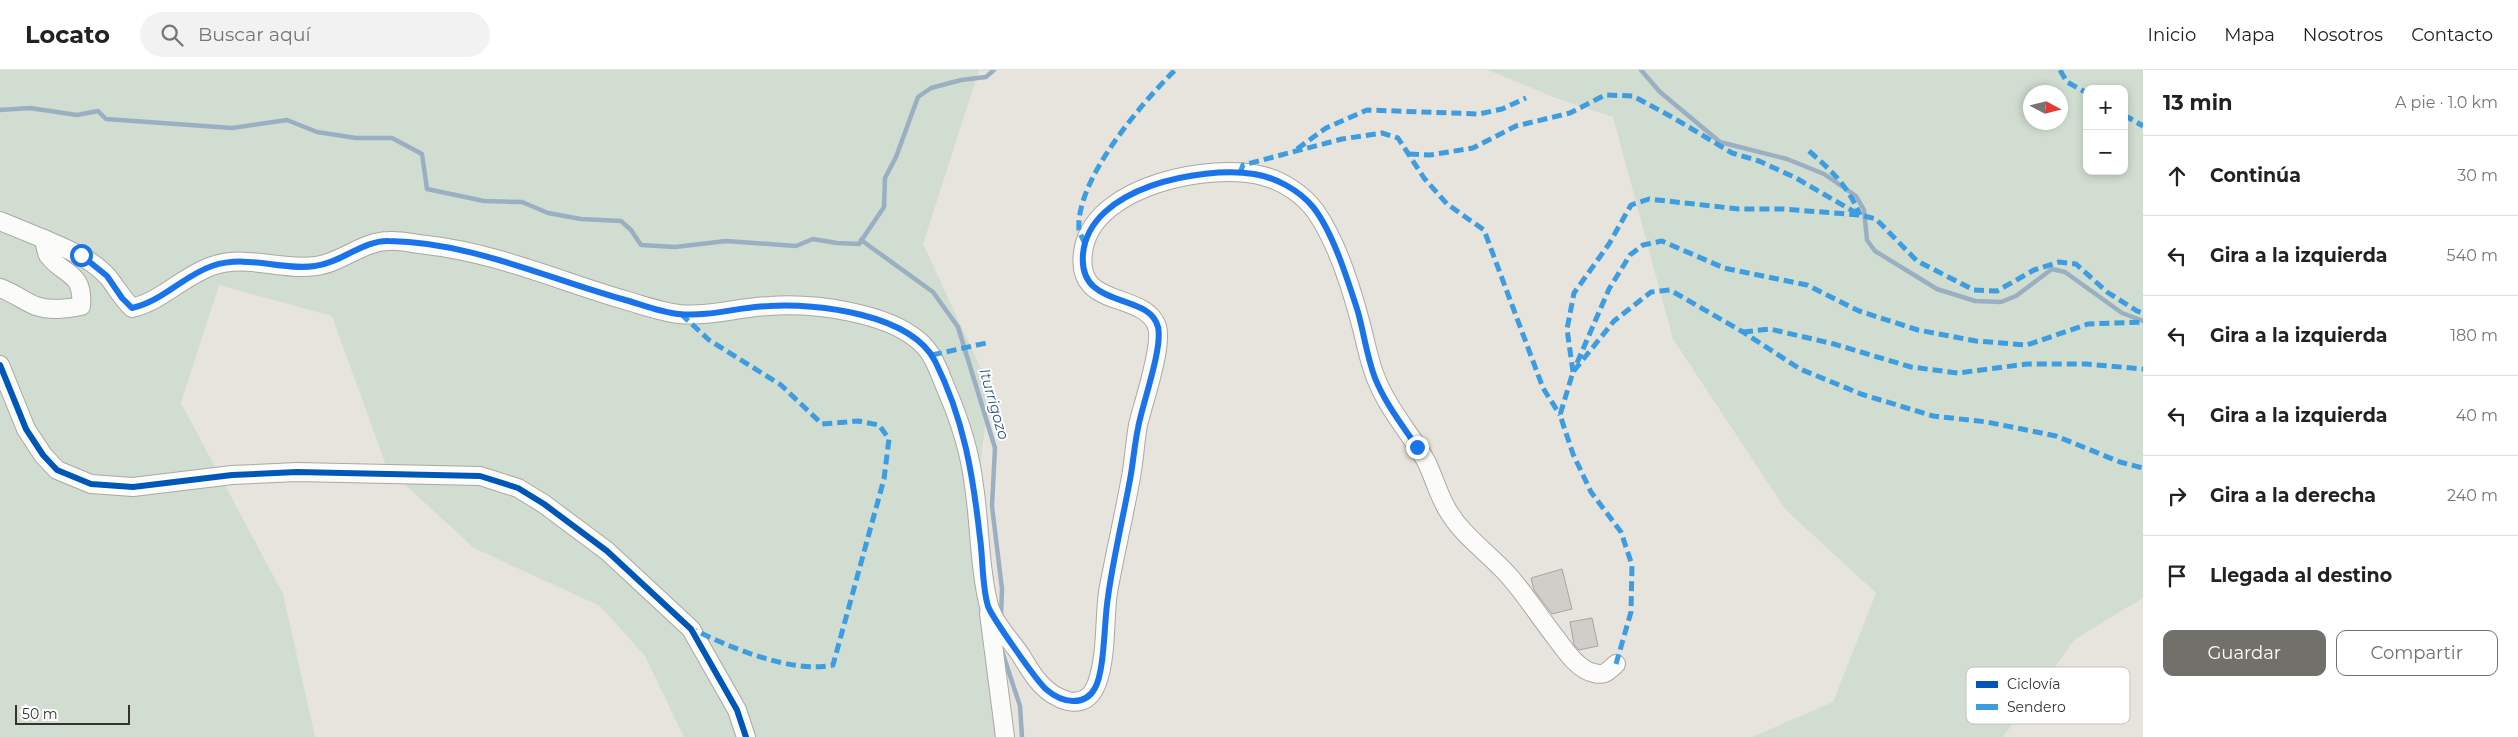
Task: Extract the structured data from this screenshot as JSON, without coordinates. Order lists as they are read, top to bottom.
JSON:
{
  "water": ["Iturrigozo"],
  "legend": ["Ciclovía", "Sendero"],
  "scale_bar": "50 m",
  "north": "right",
  "page": {
    "header": "Locato",
    "search": "Buscar aquí",
    "nav": [
      "Inicio",
      "Mapa",
      "Nosotros",
      "Contacto"
    ],
    "heading": ["13 min", "A pie · 1.0 km"],
    "map_buttons": ["+", "−"],
    "list": [
      ["Continúa", "30 m"],
      ["Gira a la izquierda", "540 m"],
      ["Gira a la izquierda", "180 m"],
      ["Gira a la izquierda", "40 m"],
      ["Gira a la derecha", "240 m"],
      "Llegada al destino"
    ],
    "buttons": ["Guardar", "Compartir"],
    "scale": "50 m"
  }
}
